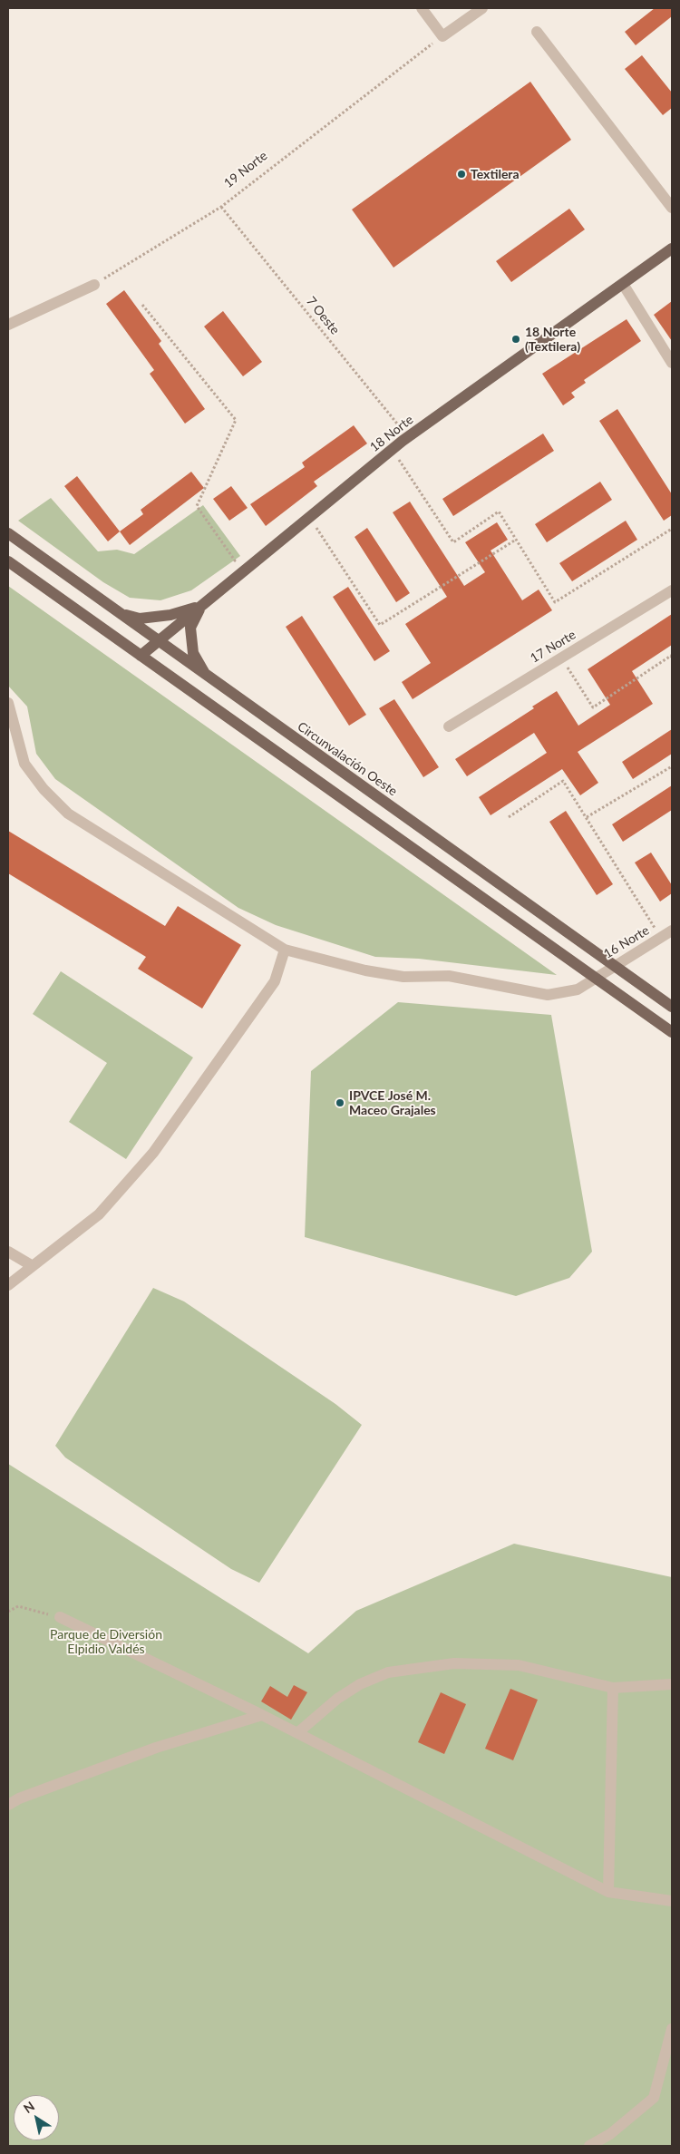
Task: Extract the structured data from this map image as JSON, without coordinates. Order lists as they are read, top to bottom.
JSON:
{
  "streets": {
    "main road": ["18 Norte", "Circunvalación Oeste"],
    "street": ["17 Norte", "16 Norte"],
    "path": ["19 Norte", "7 Oeste"]
  },
  "crossings": [
    ["19 Norte", "7 Oeste"],
    ["7 Oeste", "18 Norte"],
    ["18 Norte", "Circunvalación Oeste"],
    ["Circunvalación Oeste", "16 Norte"]
  ],
  "parks": ["Parque de Diversión Elpidio Valdés"],
  "places": ["Textilera", "18 Norte (Textilera)", "IPVCE José M. Maceo Grajales"],
  "north": "top left"
}
